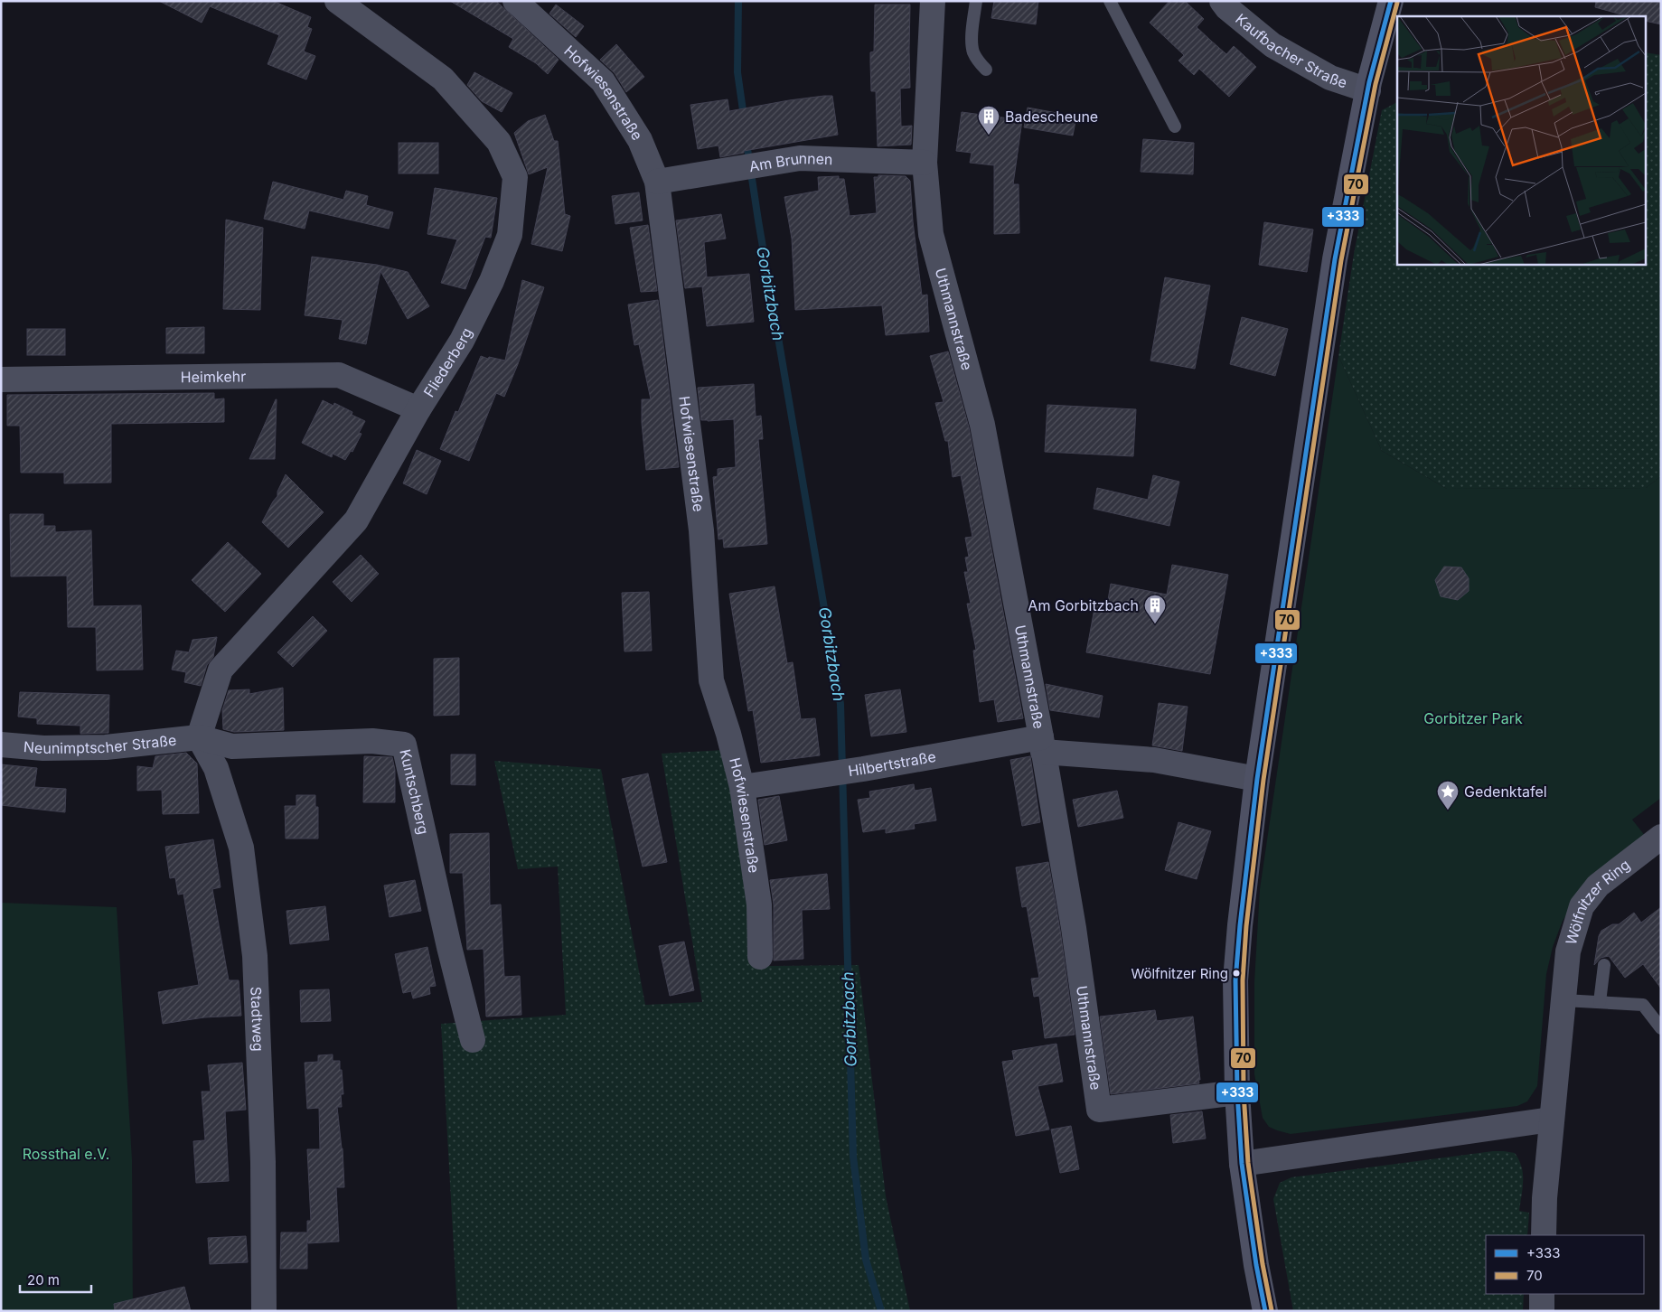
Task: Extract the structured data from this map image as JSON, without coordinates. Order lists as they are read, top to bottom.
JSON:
{
  "streets": {
    "street": [
      "Kaufbacher Straße",
      "Hofwiesenstraße",
      "Am Brunnen",
      "Uthmannstraße",
      "Fliederberg",
      "Heimkehr",
      "Neunimptscher Straße",
      "Hilbertstraße",
      "Kuntschberg",
      "Wölfnitzer Ring",
      "Stadtweg"
    ]
  },
  "crossings": [
    ["Hofwiesenstraße", "Am Brunnen"],
    ["Hofwiesenstraße", "Hilbertstraße"],
    ["Am Brunnen", "Uthmannstraße"],
    ["Uthmannstraße", "Hilbertstraße"],
    ["Fliederberg", "Heimkehr"],
    ["Fliederberg", "Neunimptscher Straße"],
    ["Fliederberg", "Kuntschberg"],
    ["Fliederberg", "Stadtweg"],
    ["Neunimptscher Straße", "Kuntschberg"],
    ["Neunimptscher Straße", "Stadtweg"],
    ["Kuntschberg", "Stadtweg"]
  ],
  "water": ["Gorbitzbach"],
  "parks": ["Gorbitzer Park", "Rossthal e.V."],
  "places": {
    "building": ["Badescheune", "Am Gorbitzbach"],
    "place": ["Gedenktafel"],
    "other": ["Wölfnitzer Ring"]
  },
  "lines": ["transit line +333", "transit line 70"],
  "legend": ["+333", "70"],
  "scale_bar": "20 m"
}
